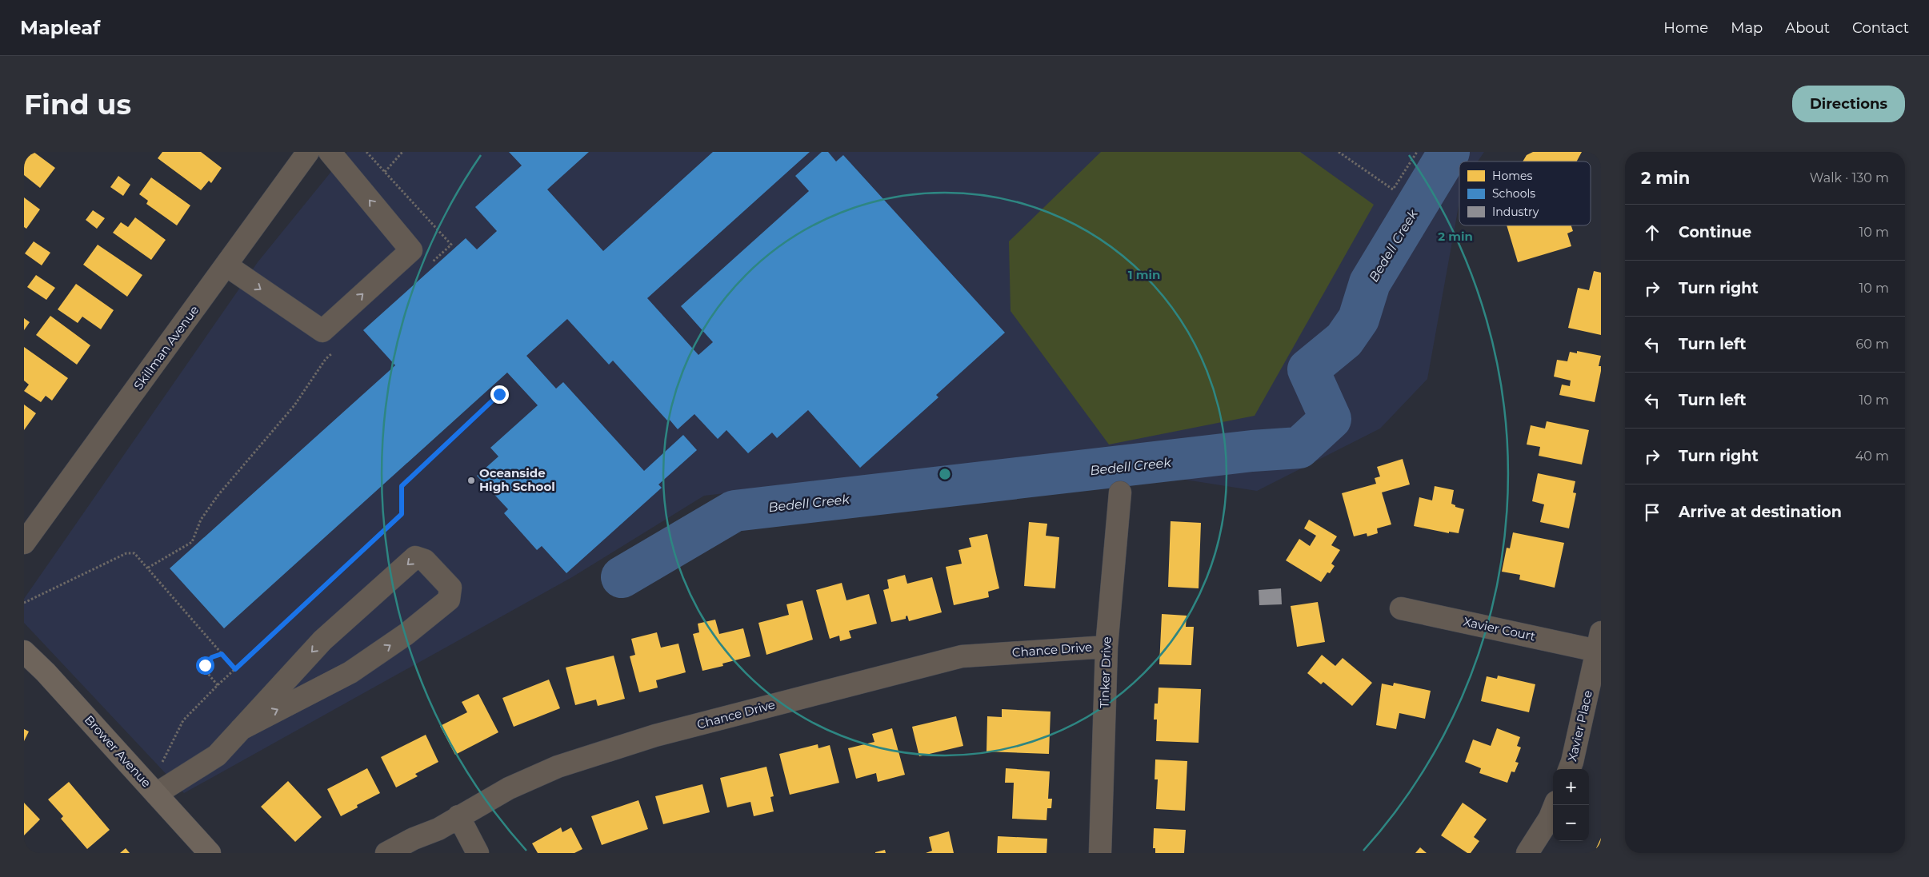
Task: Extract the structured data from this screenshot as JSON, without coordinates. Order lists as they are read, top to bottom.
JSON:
{
  "streets": {
    "main road": ["Brower Avenue"],
    "street": [
      "Skillman Avenue",
      "Xavier Court",
      "Chance Drive",
      "Tinker Drive",
      "Xavier Place"
    ]
  },
  "crossings": [
    ["Xavier Court", "Xavier Place"],
    ["Chance Drive", "Tinker Drive"]
  ],
  "water": ["Bedell Creek"],
  "places": ["Oceanside High School"],
  "legend": ["Homes", "Schools", "Industry"],
  "page": {
    "header": "Mapleaf",
    "nav": [
      "Home",
      "Map",
      "About",
      "Contact"
    ],
    "buttons": "Directions",
    "title": "Find us",
    "heading": ["2 min", "Walk · 130 m"],
    "list": [
      ["Continue", "10 m"],
      ["Turn right", "10 m"],
      ["Turn left", "60 m"],
      ["Turn left", "10 m"],
      ["Turn right", "40 m"],
      "Arrive at destination"
    ],
    "map_buttons": ["+", "−"]
  },
  "rings": ["2 min", "1 min"]
}
